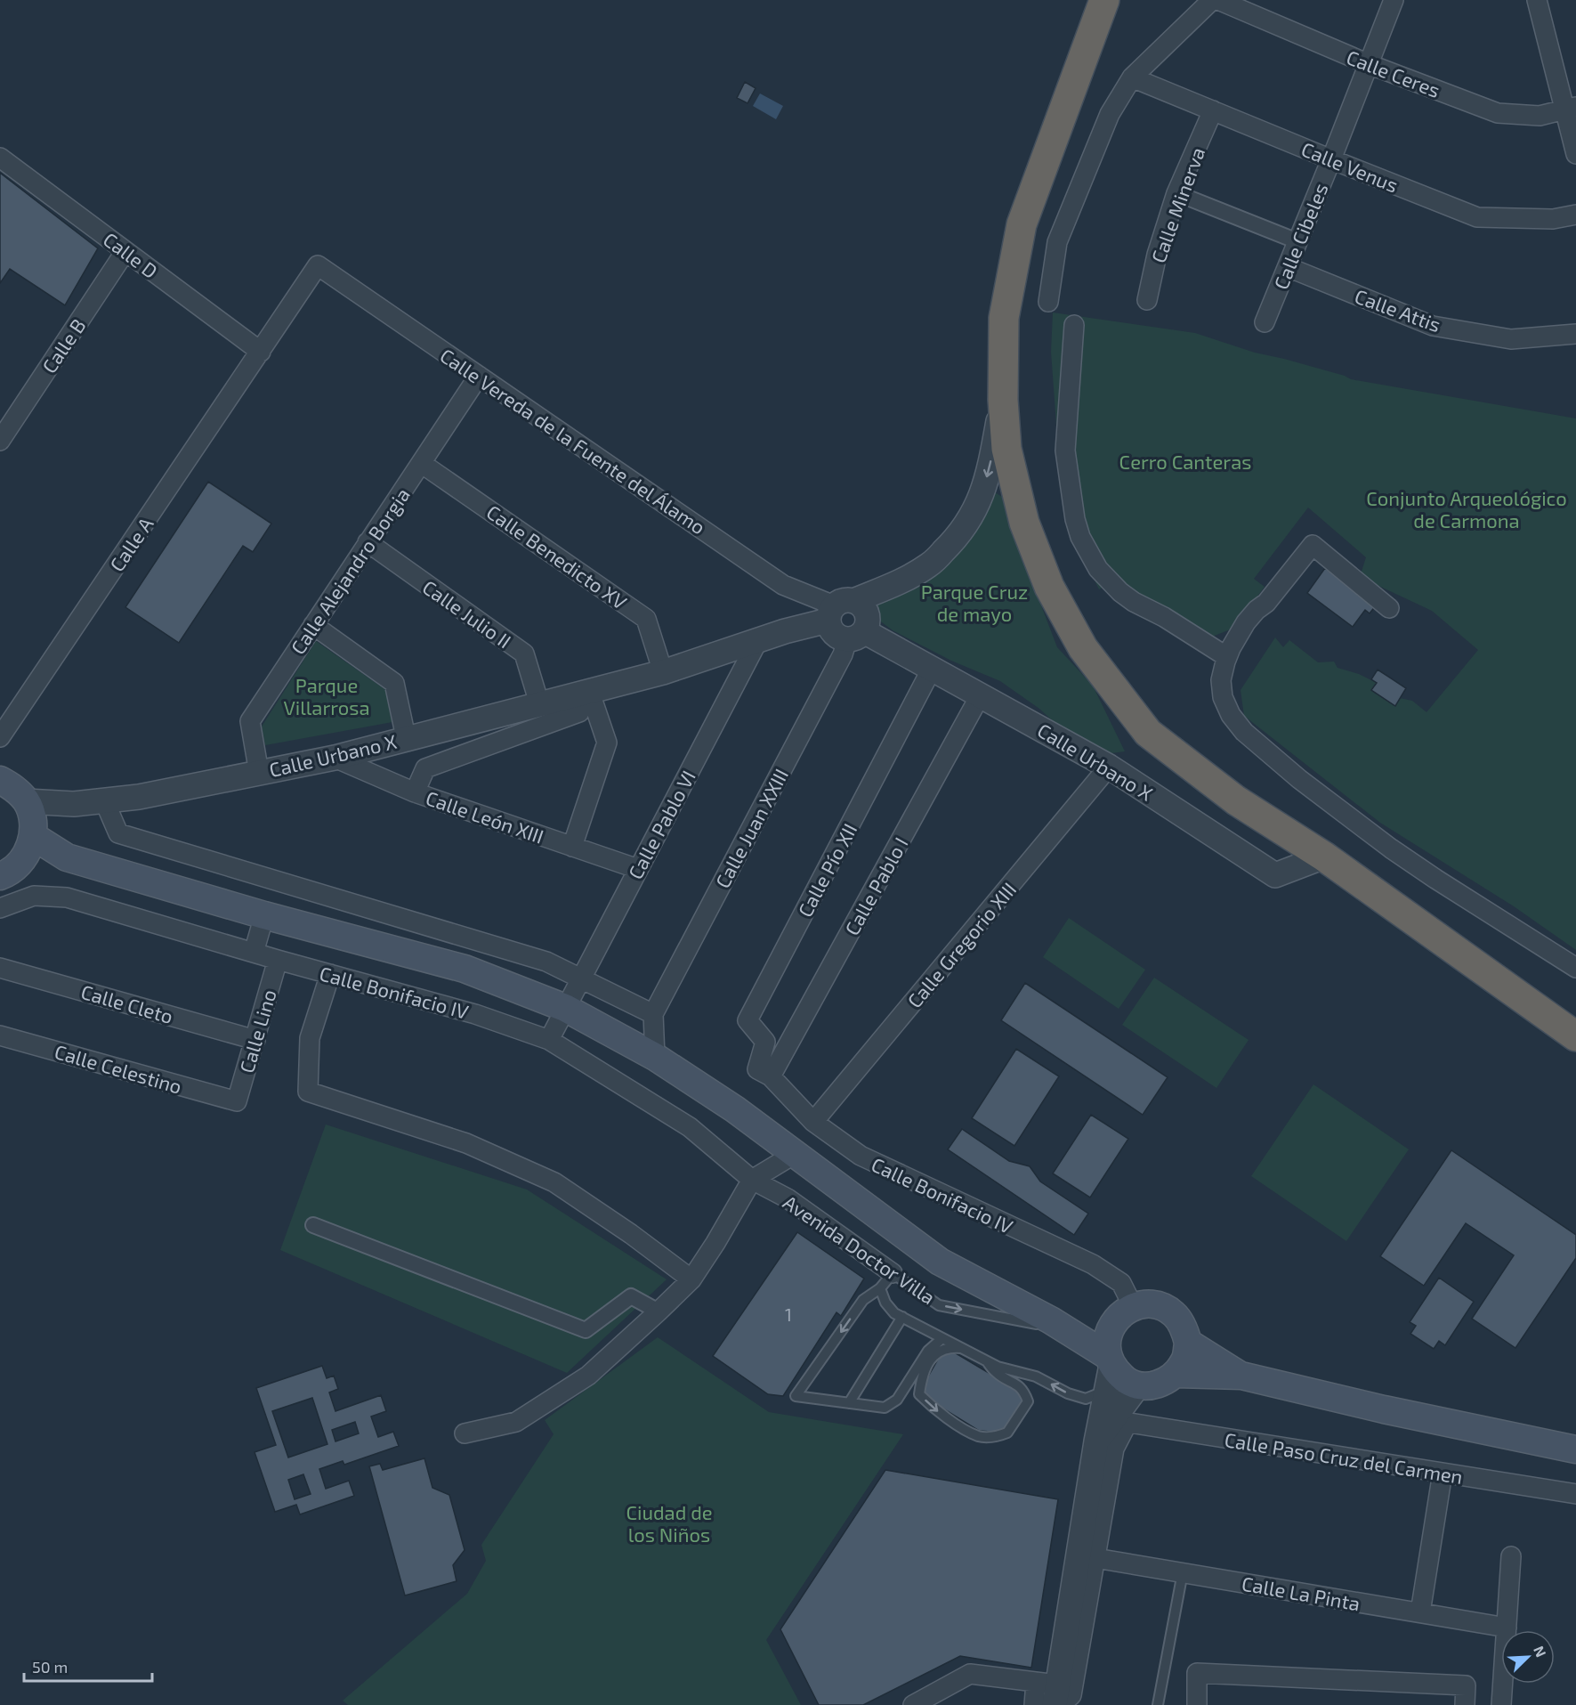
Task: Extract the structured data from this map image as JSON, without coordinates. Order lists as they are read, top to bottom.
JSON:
{
  "streets": {
    "street": [
      "Calle Ceres",
      "Calle Venus",
      "Calle Minerva",
      "Calle Cibeles",
      "Calle D",
      "Calle Attis",
      "Calle B",
      "Calle Vereda de la Fuente del Álamo",
      "Calle A",
      "Calle Benedicto XV",
      "Calle Alejandro Borgia",
      "Calle Julio II",
      "Calle Urbano X",
      "Calle León XIII",
      "Calle Pablo VI",
      "Calle Juan XXIII",
      "Calle Pío XII",
      "Calle Pablo I",
      "Calle Gregorio XIII",
      "Calle Bonifacio IV",
      "Calle Cleto",
      "Calle Lino",
      "Calle Celestino",
      "Avenida Doctor Villa",
      "Calle Paso Cruz del Carmen",
      "Calle La Pinta"
    ]
  },
  "crossings": [
    ["Calle Ceres", "Calle Cibeles"],
    ["Calle Venus", "Calle Minerva"],
    ["Calle Venus", "Calle Cibeles"],
    ["Calle Cibeles", "Calle Attis"],
    ["Calle D", "Calle B"],
    ["Calle D", "Calle A"],
    ["Calle Vereda de la Fuente del Álamo", "Calle A"],
    ["Calle Vereda de la Fuente del Álamo", "Calle Alejandro Borgia"],
    ["Calle Vereda de la Fuente del Álamo", "Calle Urbano X"],
    ["Calle Benedicto XV", "Calle Alejandro Borgia"],
    ["Calle Benedicto XV", "Calle Urbano X"],
    ["Calle Alejandro Borgia", "Calle Julio II"],
    ["Calle Alejandro Borgia", "Calle Urbano X"],
    ["Calle Julio II", "Calle Urbano X"],
    ["Calle Urbano X", "Calle León XIII"],
    ["Calle Urbano X", "Calle Pablo VI"],
    ["Calle Urbano X", "Calle Juan XXIII"],
    ["Calle Urbano X", "Calle Pío XII"],
    ["Calle Urbano X", "Calle Pablo I"],
    ["Calle Urbano X", "Calle Gregorio XIII"],
    ["Calle León XIII", "Calle Pablo VI"],
    ["Calle Pablo VI", "Calle Bonifacio IV"],
    ["Calle Pío XII", "Calle Pablo I"],
    ["Calle Pío XII", "Calle Bonifacio IV"],
    ["Calle Pablo I", "Calle Bonifacio IV"],
    ["Calle Gregorio XIII", "Calle Bonifacio IV"],
    ["Calle Bonifacio IV", "Calle Lino"],
    ["Calle Bonifacio IV", "Avenida Doctor Villa"],
    ["Calle Cleto", "Calle Lino"],
    ["Calle Lino", "Calle Celestino"]
  ],
  "one_way": ["Avenida Doctor Villa"],
  "parks": [
    "Cerro Canteras",
    "Conjunto Arqueológico de Carmona",
    "Parque Cruz de mayo",
    "Parque Villarrosa",
    "Ciudad de los Niños"
  ],
  "house_numbers": ["1"],
  "scale_bar": "50 m",
  "north": "top right"
}
